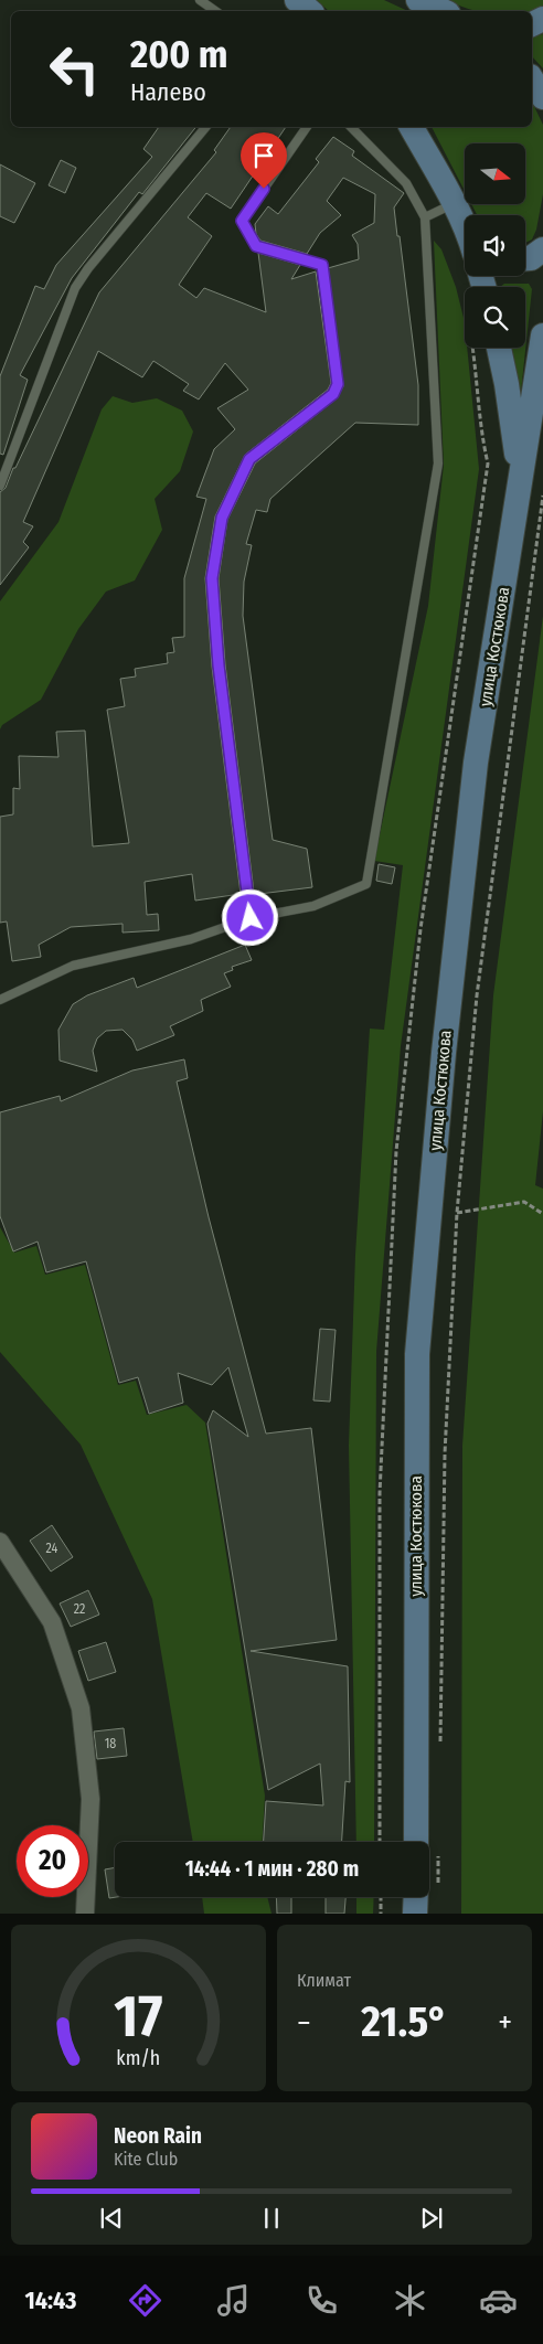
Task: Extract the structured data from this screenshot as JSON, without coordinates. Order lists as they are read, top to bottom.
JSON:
{
  "streets": {
    "main road": ["улица Костюкова"]
  },
  "house_numbers": ["24", "22", "18"],
  "north": "right",
  "page": {
    "turn": ["200 m", "Налево"],
    "limit": "20",
    "trip": "14:44 · 1 мин · 280 m",
    "tile": "Климат",
    "heat": ["−", "21.5°", "+"],
    "song": ["Neon Rain", "Kite Club"],
    "tabs": "14:43",
    "gauge": ["17", "km/h"]
  }
}
